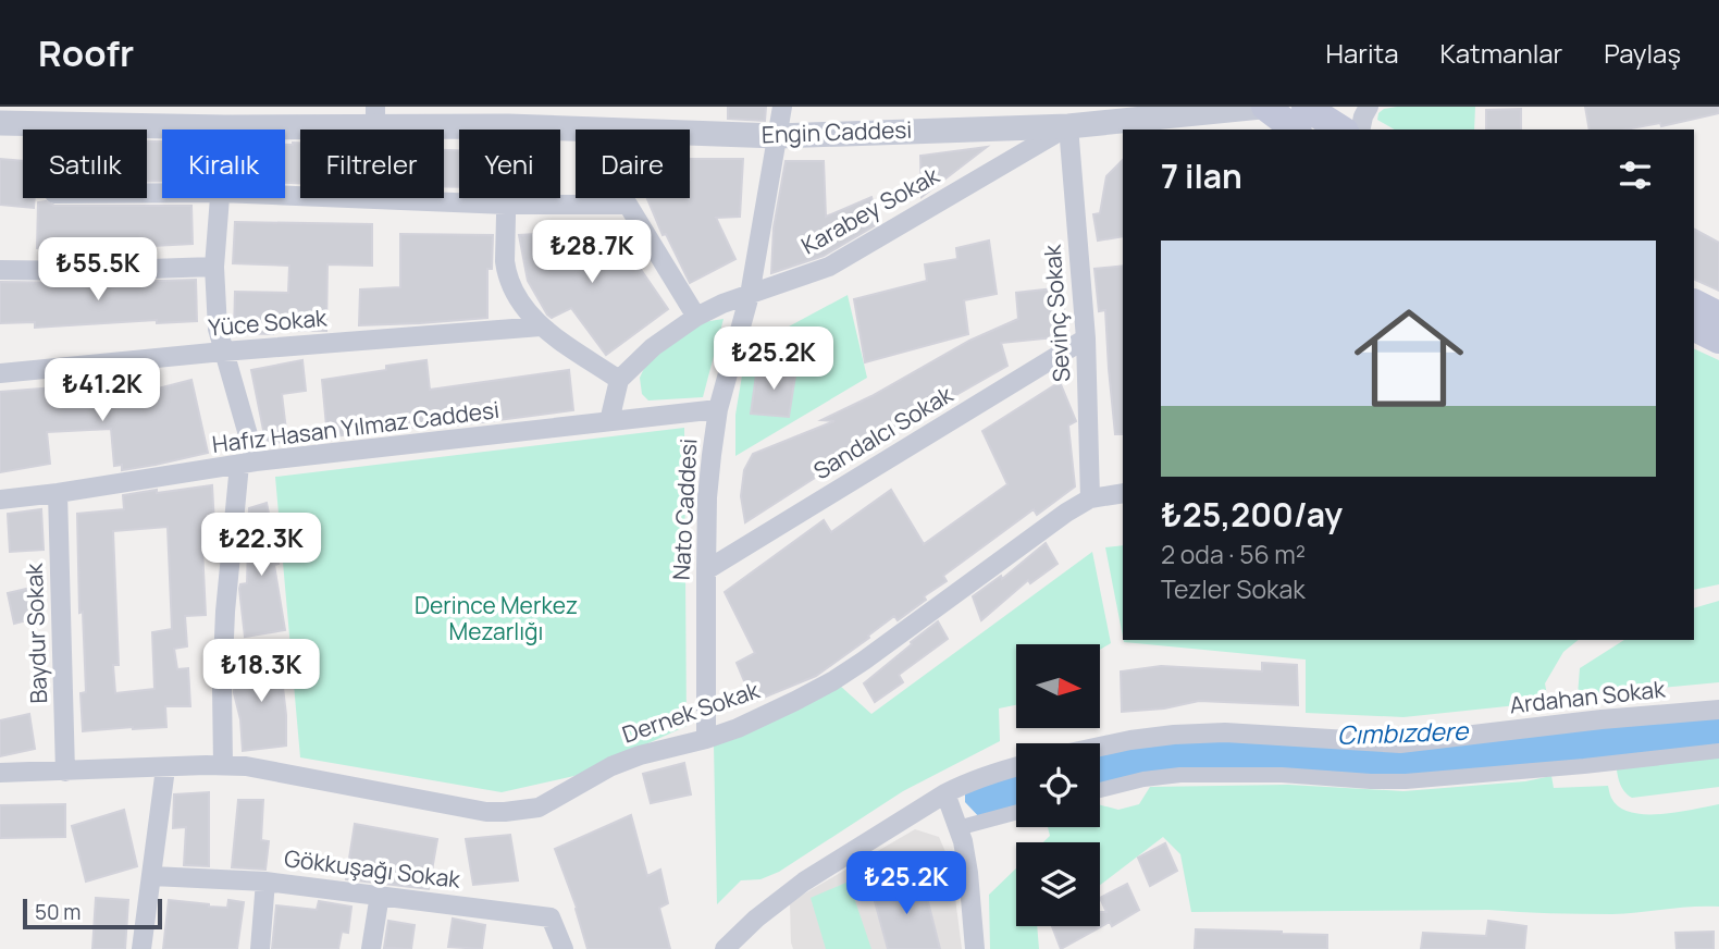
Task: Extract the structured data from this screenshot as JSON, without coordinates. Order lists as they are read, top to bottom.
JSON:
{
  "streets": {
    "street": [
      "Engin Caddesi",
      "Karabey Sokak",
      "Sevinç Sokak",
      "Yüce Sokak",
      "Hafız Hasan Yılmaz Caddesi",
      "Sandalcı Sokak",
      "Nato Caddesi",
      "Baydur Sokak",
      "Ardahan Sokak",
      "Dernek Sokak",
      "Gökkuşağı Sokak"
    ]
  },
  "crossings": [
    ["Engin Caddesi", "Karabey Sokak"],
    ["Engin Caddesi", "Sevinç Sokak"],
    ["Engin Caddesi", "Nato Caddesi"],
    ["Karabey Sokak", "Sevinç Sokak"],
    ["Karabey Sokak", "Nato Caddesi"],
    ["Sevinç Sokak", "Sandalcı Sokak"],
    ["Sevinç Sokak", "Dernek Sokak"],
    ["Hafız Hasan Yılmaz Caddesi", "Nato Caddesi"],
    ["Hafız Hasan Yılmaz Caddesi", "Baydur Sokak"],
    ["Sandalcı Sokak", "Nato Caddesi"],
    ["Nato Caddesi", "Dernek Sokak"],
    ["Baydur Sokak", "Dernek Sokak"]
  ],
  "water": ["Cımbızdere"],
  "parks": ["Derince Merkez Mezarlığı"],
  "scale_bar": "50 m",
  "north": "right",
  "page": {
    "header": "Roofr",
    "nav": ["Harita", "Katmanlar", "Paylaş"],
    "chip": [
      "Satılık",
      "Kiralık",
      "Filtreler",
      "Yeni",
      "Daire"
    ],
    "heading": "7 ilan",
    "price": [
      "₺28.7K",
      "₺55.5K",
      "₺25.2K",
      "₺41.2K",
      "₺22.3K",
      "₺18.3K",
      "₺25.2K"
    ],
    "list": [
      {
        "name": "₺25,200/ay",
        "note": "2 oda · 56 m² · Tezler Sokak"
      }
    ],
    "scale": "50 m"
  }
}
